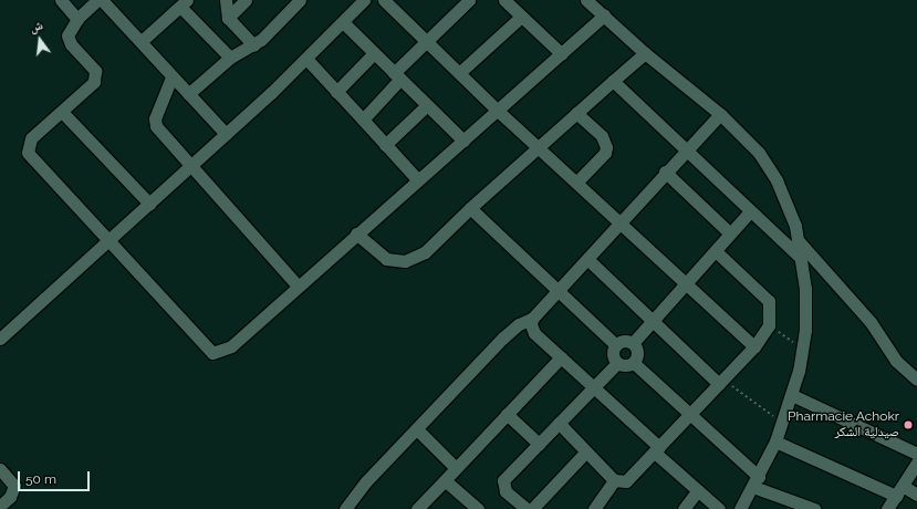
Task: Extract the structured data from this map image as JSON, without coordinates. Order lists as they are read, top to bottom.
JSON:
{
  "places": ["Pharmacie Achokr صيدلية الشكر"],
  "scale_bar": "50 m",
  "north": "top"
}
